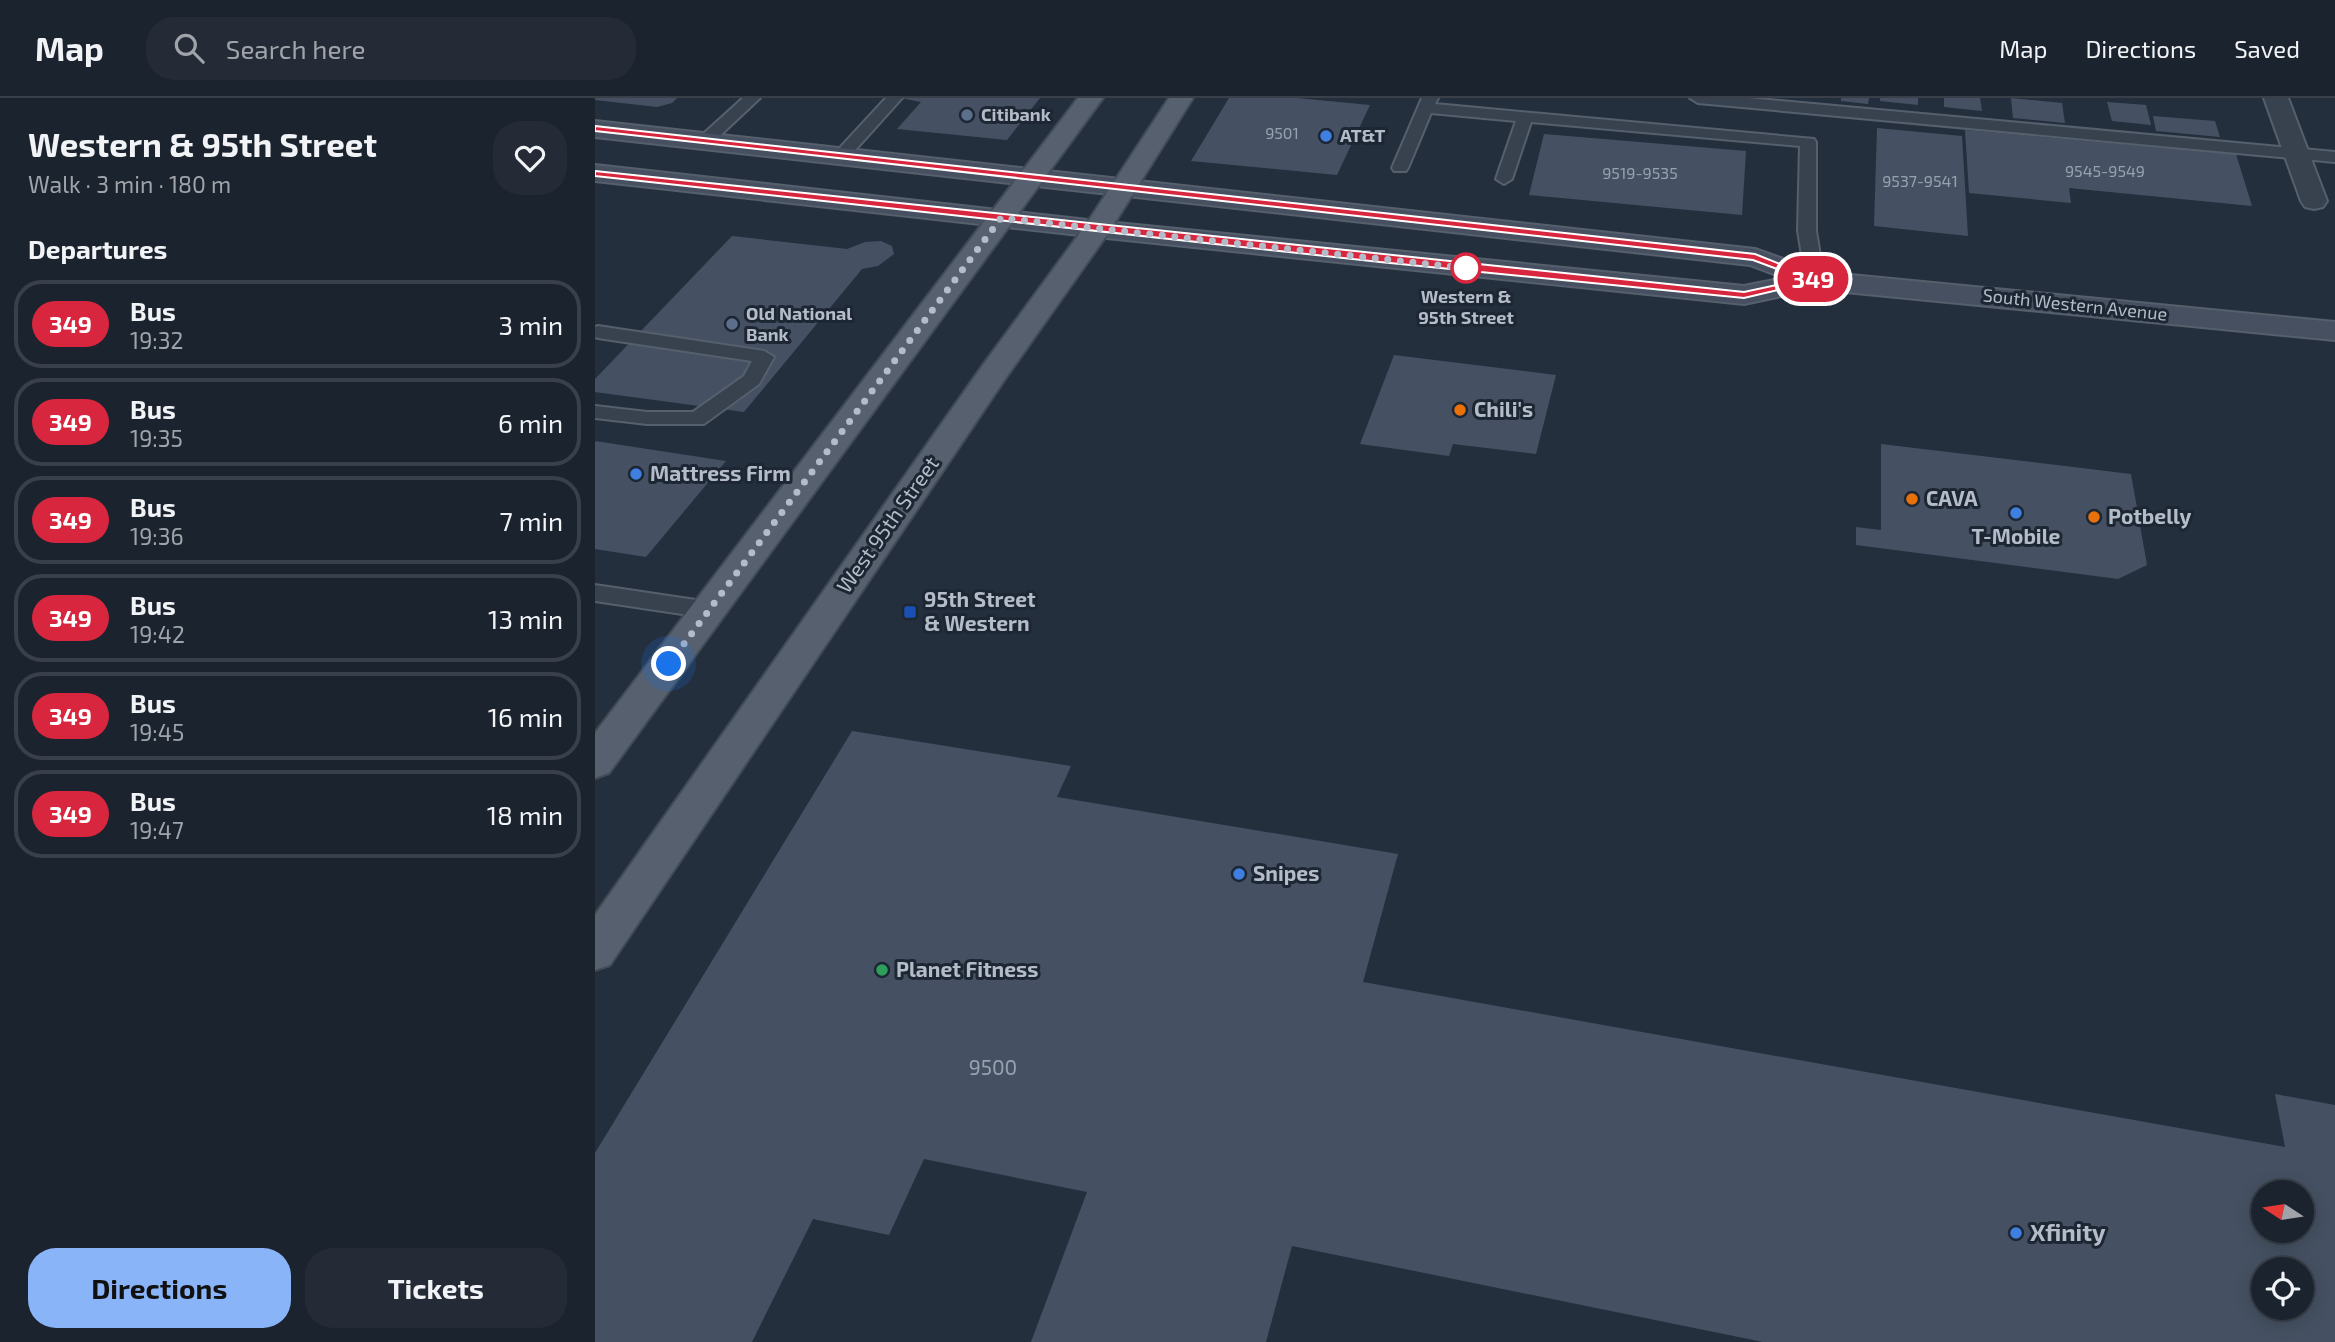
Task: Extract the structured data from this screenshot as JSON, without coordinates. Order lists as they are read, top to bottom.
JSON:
{
  "streets": {
    "main road": ["South Western Avenue", "West 95th Street"]
  },
  "crossings": [
    ["South Western Avenue", "West 95th Street"]
  ],
  "places": {
    "other": [
      "Citibank",
      "AT&T",
      "Western & 95th Street",
      "Old National Bank",
      "Chili's",
      "Mattress Firm",
      "CAVA",
      "T-Mobile",
      "Potbelly",
      "Snipes",
      "Planet Fitness",
      "Xfinity"
    ],
    "transit": ["95th Street & Western"]
  },
  "lines": ["bus line 349"],
  "house_numbers": [
    "9501",
    "9545-9549",
    "9519-9535",
    "9537-9541",
    "9500"
  ],
  "north": "left",
  "page": {
    "header": "Map",
    "search": "Search here",
    "nav": ["Map", "Directions", "Saved"],
    "heading": [
      ["Western & 95th Street", "Walk · 3 min · 180 m"],
      "Departures"
    ],
    "on_map": "349",
    "list": [
      {
        "mark": "349",
        "name": "Bus",
        "note": "19:32",
        "value": "3 min"
      },
      {
        "mark": "349",
        "name": "Bus",
        "note": "19:35",
        "value": "6 min"
      },
      {
        "mark": "349",
        "name": "Bus",
        "note": "19:36",
        "value": "7 min"
      },
      {
        "mark": "349",
        "name": "Bus",
        "note": "19:42",
        "value": "13 min"
      },
      {
        "mark": "349",
        "name": "Bus",
        "note": "19:45",
        "value": "16 min"
      },
      {
        "mark": "349",
        "name": "Bus",
        "note": "19:47",
        "value": "18 min"
      }
    ],
    "buttons": ["Directions", "Tickets"]
  }
}
